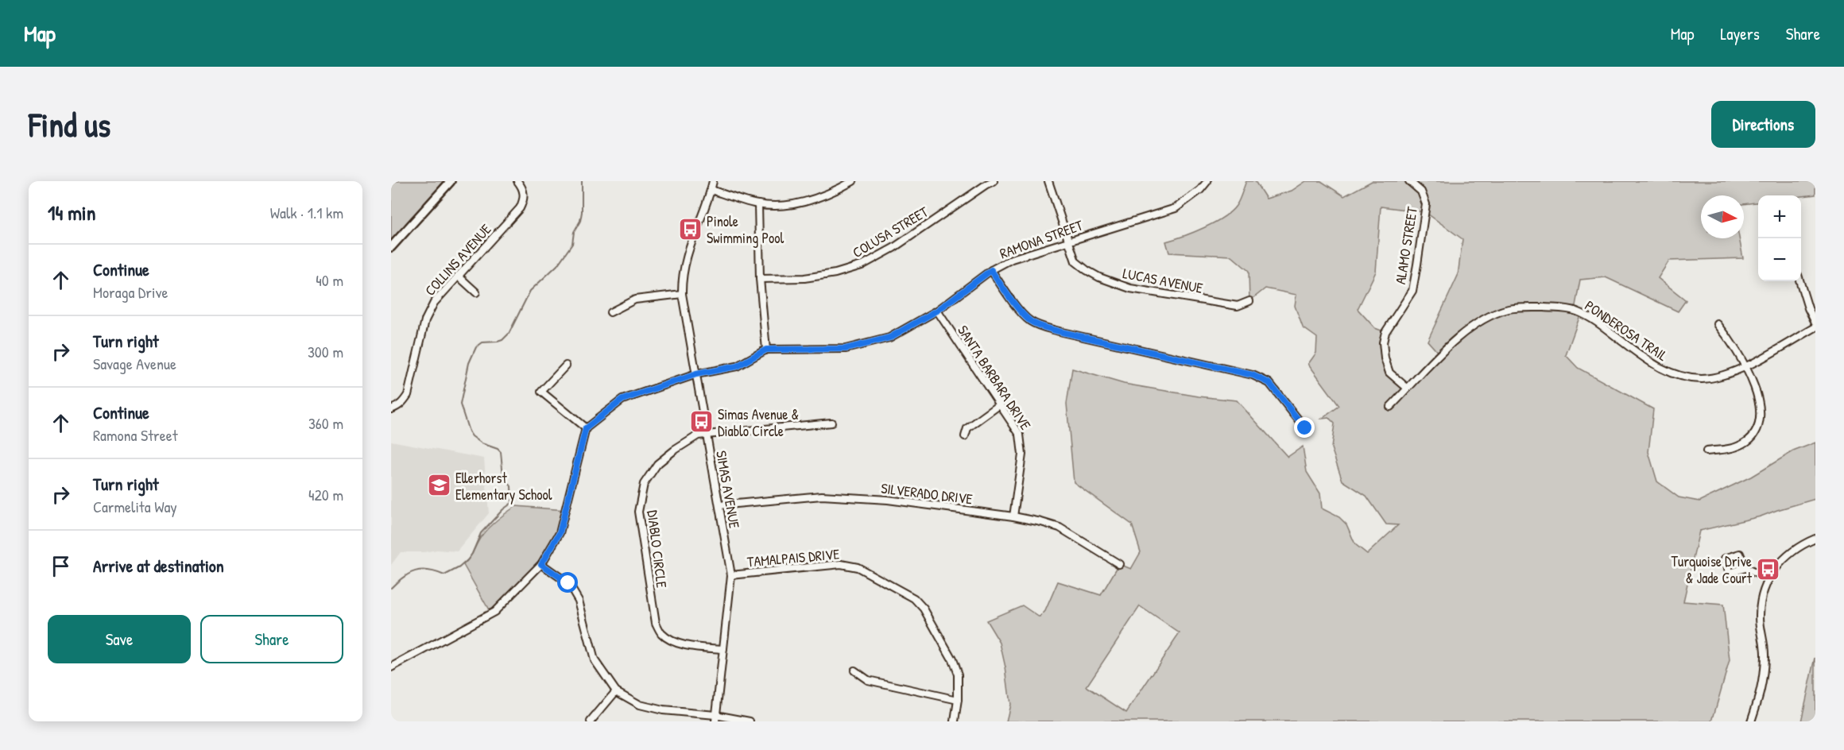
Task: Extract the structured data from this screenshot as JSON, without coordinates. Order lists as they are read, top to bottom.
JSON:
{
  "streets": {
    "street": [
      "COLUSA STREET",
      "RAMONA STREET",
      "ALAMO STREET",
      "COLLINS AVENUE",
      "LUCAS AVENUE",
      "PONDEROSA TRAIL",
      "SANTA BARBARA DRIVE",
      "SIMAS AVENUE",
      "SILVERADO DRIVE",
      "DIABLO CIRCLE",
      "TAMALPAIS DRIVE"
    ]
  },
  "crossings": [
    ["RAMONA STREET", "LUCAS AVENUE"],
    ["RAMONA STREET", "SANTA BARBARA DRIVE"],
    ["RAMONA STREET", "SIMAS AVENUE"],
    ["ALAMO STREET", "PONDEROSA TRAIL"],
    ["SANTA BARBARA DRIVE", "SILVERADO DRIVE"],
    ["SIMAS AVENUE", "SILVERADO DRIVE"],
    ["SIMAS AVENUE", "DIABLO CIRCLE"],
    ["SIMAS AVENUE", "TAMALPAIS DRIVE"]
  ],
  "places": {
    "bus stop": ["Pinole Swimming Pool", "Simas Avenue & Diablo Circle", "Turquoise Drive & Jade Court"],
    "school or university": ["Ellerhorst Elementary School"]
  },
  "north": "right",
  "page": {
    "header": "Map",
    "nav": ["Map", "Layers", "Share"],
    "buttons": [
      "Directions",
      ["Save", "Share"]
    ],
    "title": "Find us",
    "heading": ["14 min", "Walk · 1.1 km"],
    "map_buttons": ["+", "−"],
    "list": [
      ["Continue", "Moraga Drive", "40 m"],
      ["Turn right", "Savage Avenue", "300 m"],
      ["Continue", "Ramona Street", "360 m"],
      ["Turn right", "Carmelita Way", "420 m"],
      "Arrive at destination"
    ]
  }
}
